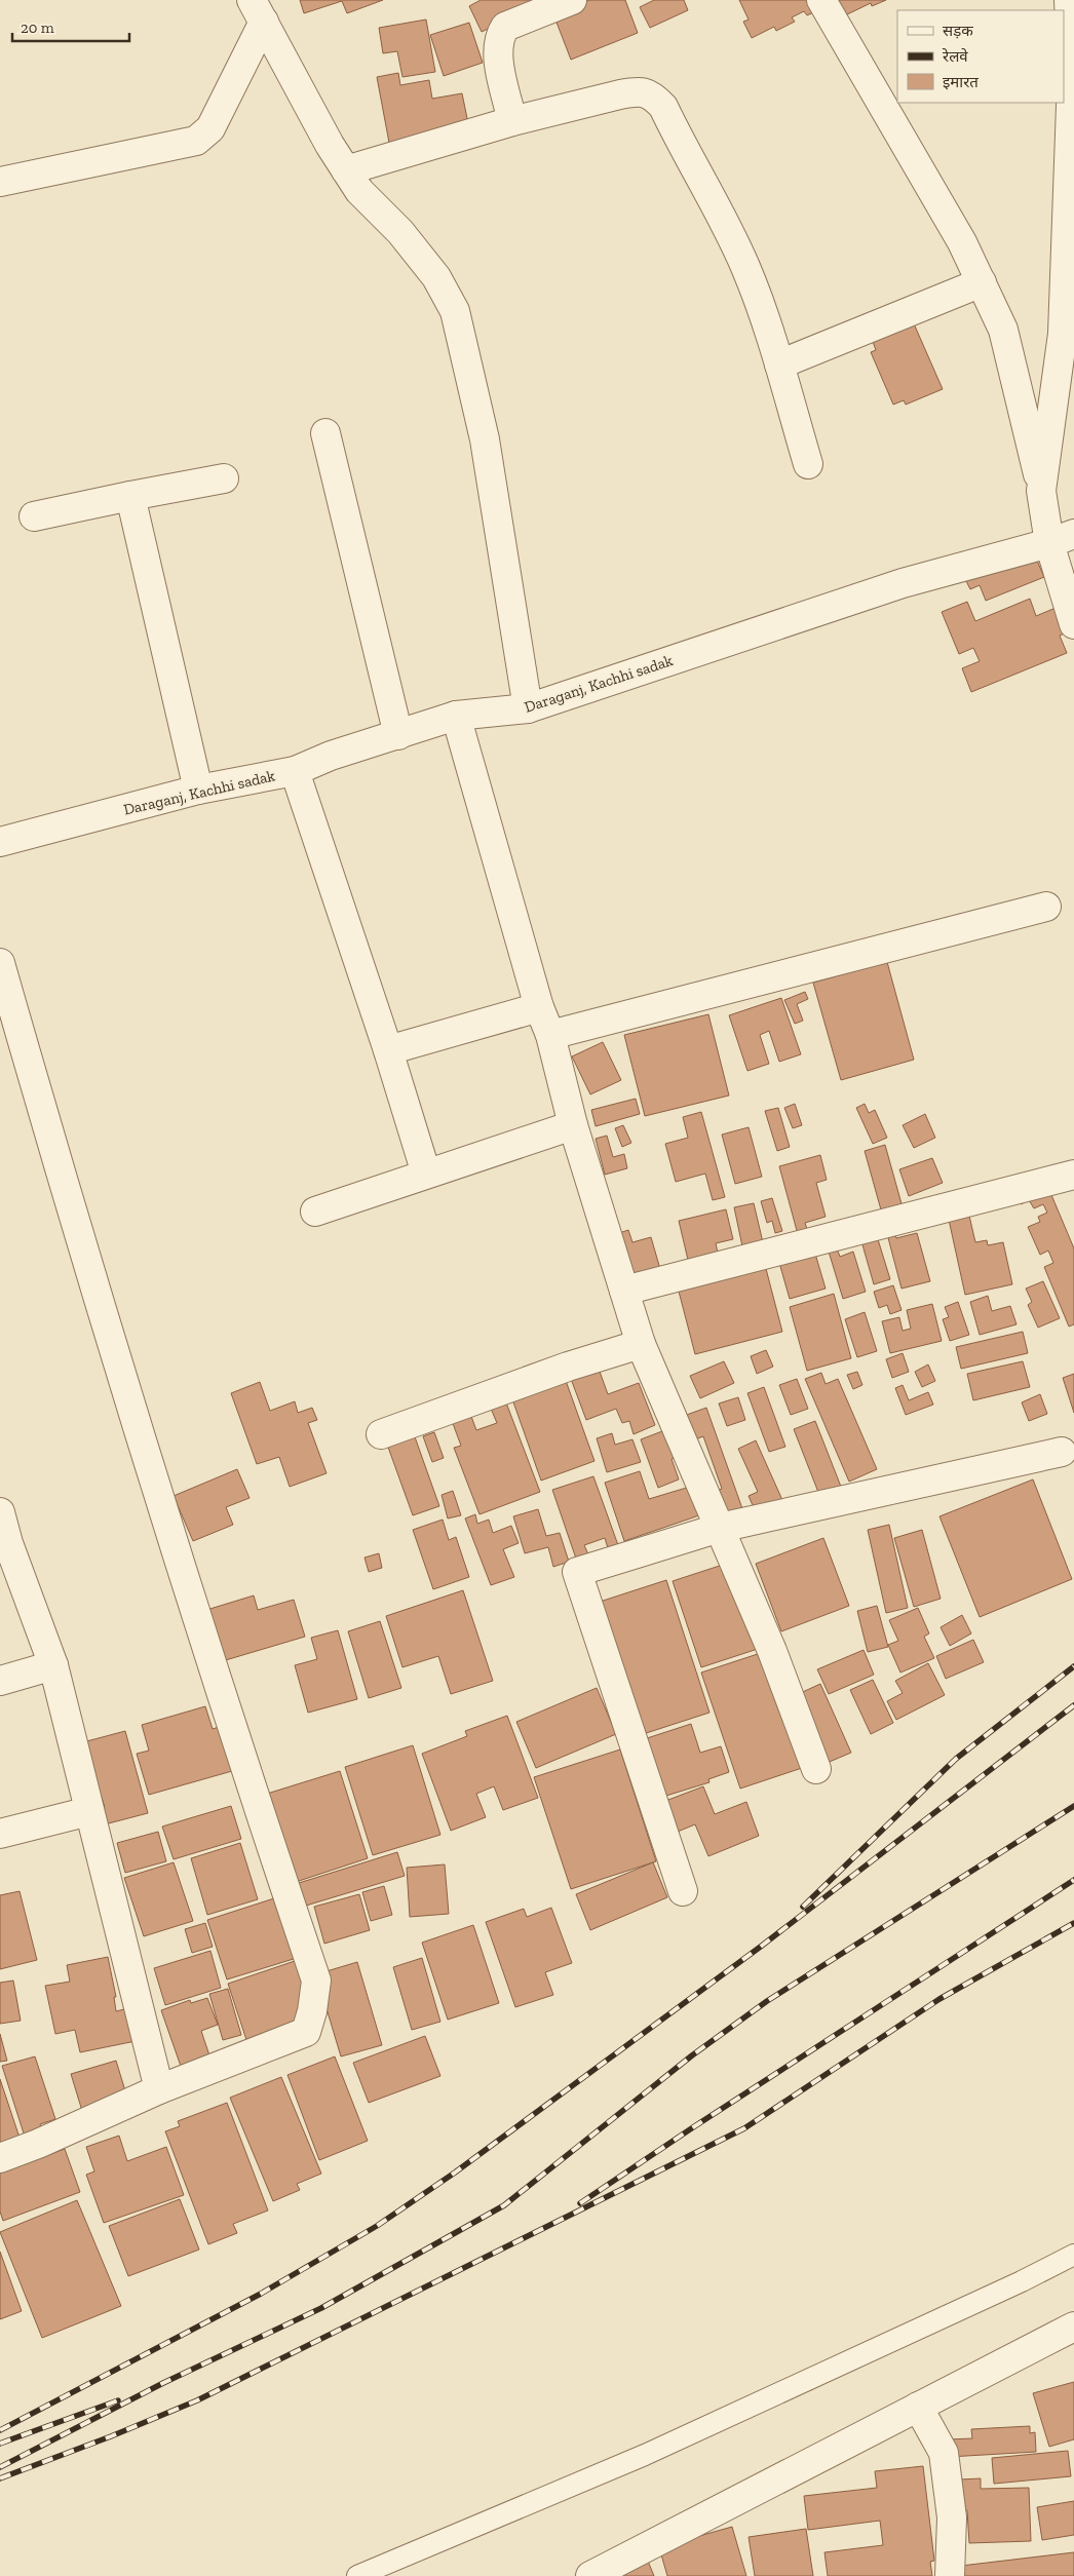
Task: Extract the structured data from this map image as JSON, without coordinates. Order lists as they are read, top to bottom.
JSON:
{
  "streets": {
    "street": ["Daraganj, Kachhi sadak"]
  },
  "legend": ["सड़क", "रेलवे", "इमारत"],
  "scale_bar": "20 m"
}
